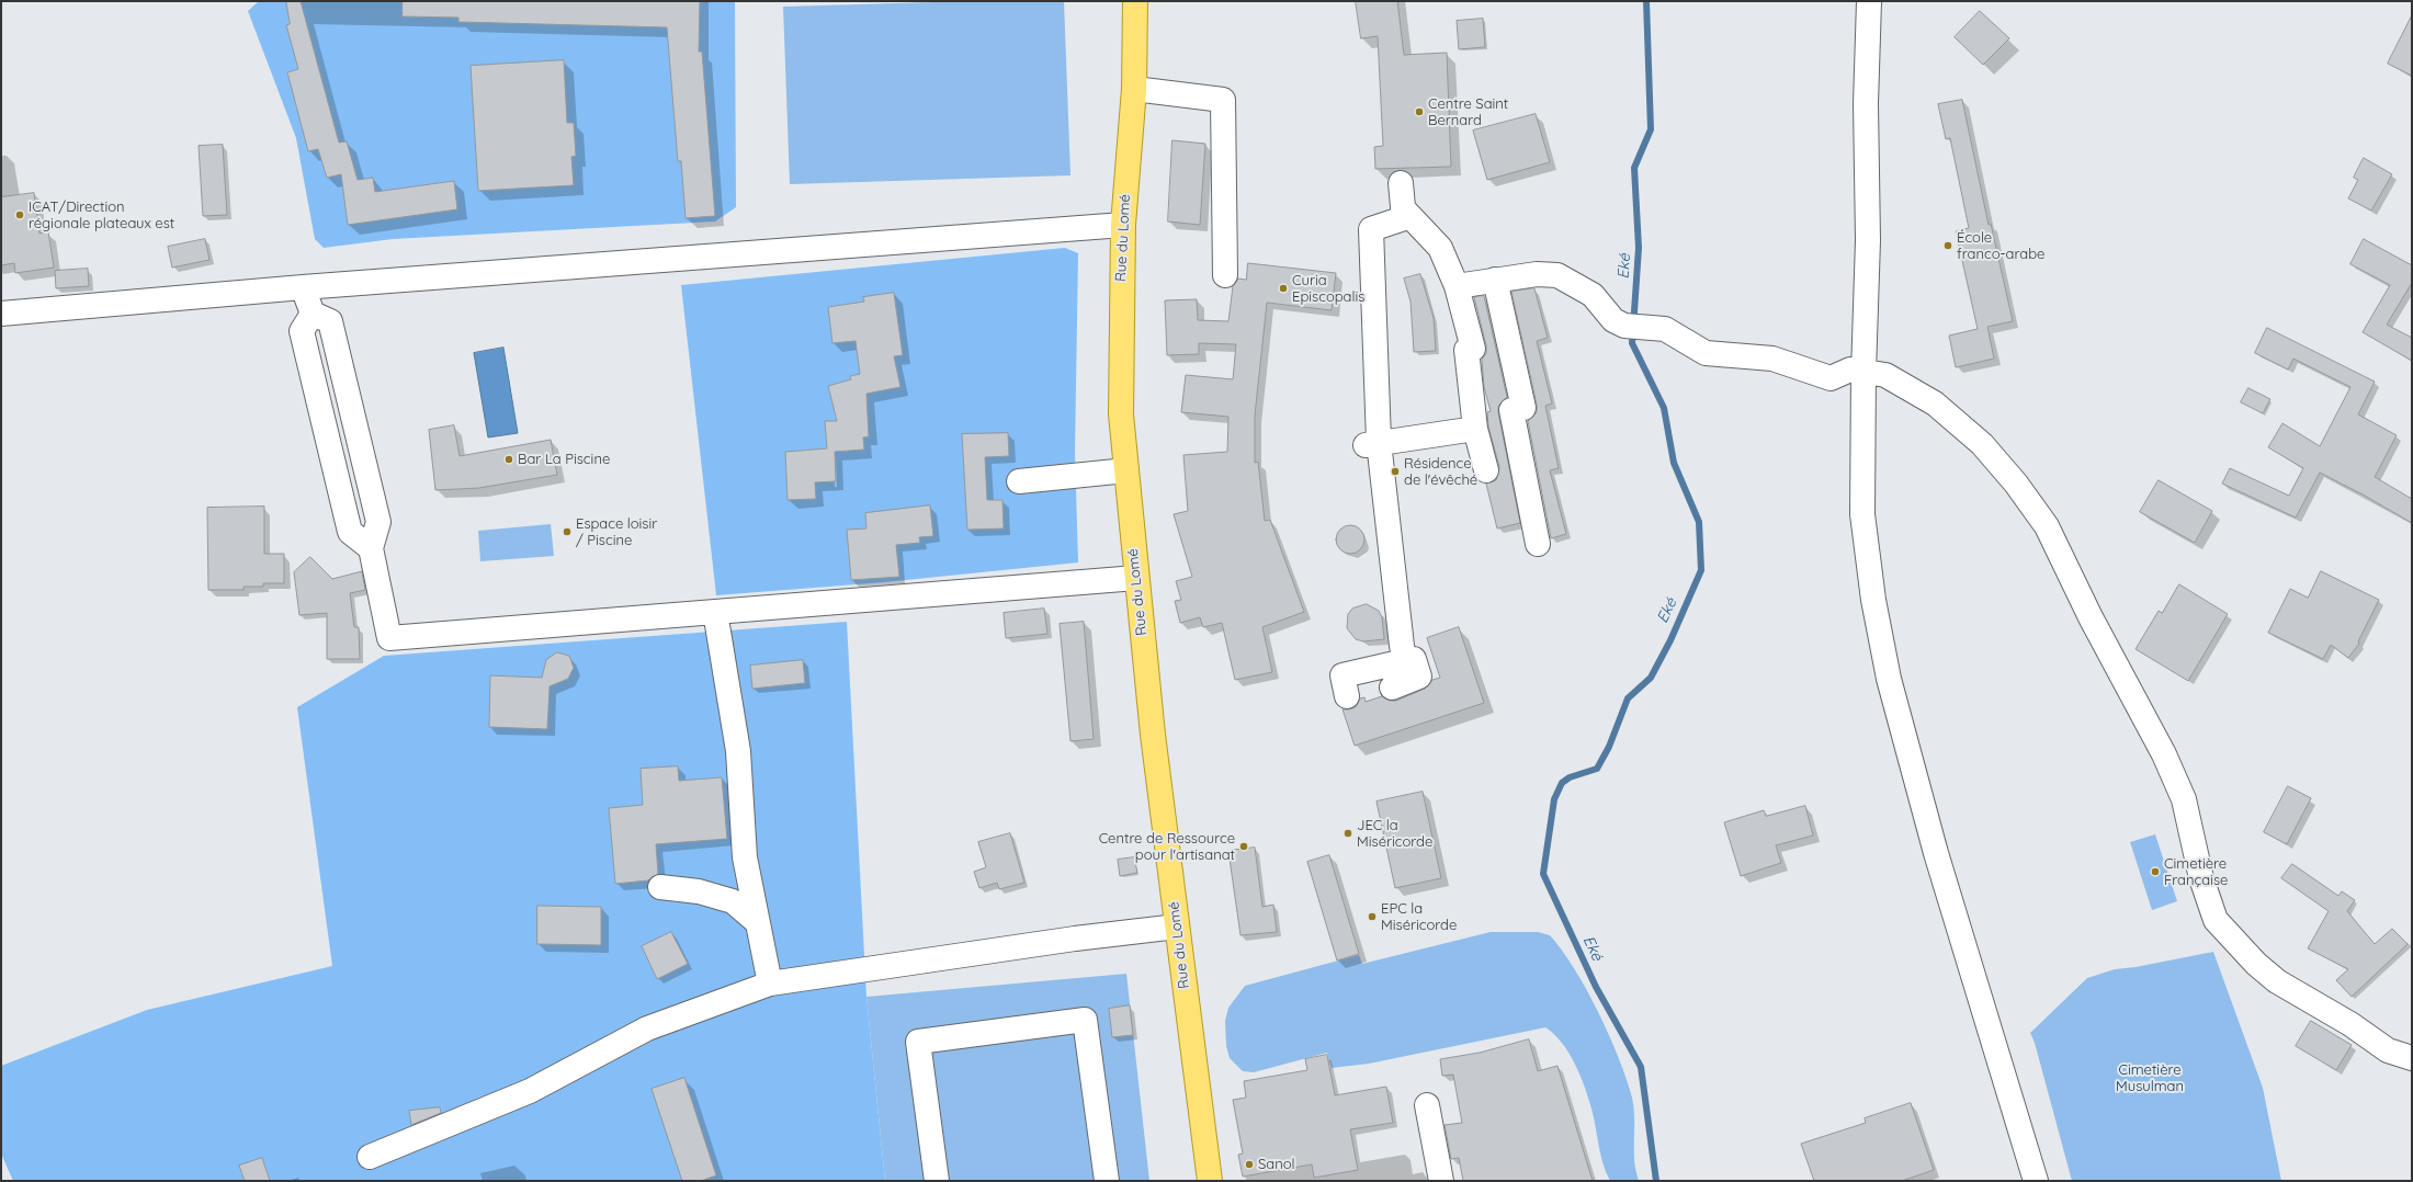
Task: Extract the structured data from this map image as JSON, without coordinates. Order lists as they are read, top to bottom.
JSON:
{
  "streets": {
    "main road": ["Rue du Lomé"]
  },
  "water": ["Eké"],
  "parks": ["Cimetière Musulman"],
  "places": [
    "Centre Saint Bernard",
    "ICAT/Direction régionale plateaux est",
    "École franco-arabe",
    "Curia Episcopalis",
    "Bar La Piscine",
    "Résidence de l'évêché",
    "Espace loisir / Piscine",
    "JEC la Miséricorde",
    "Centre de Ressource pour l'artisanat",
    "Cimetière Française",
    "EPC la Miséricorde",
    "Sanol"
  ]
}
